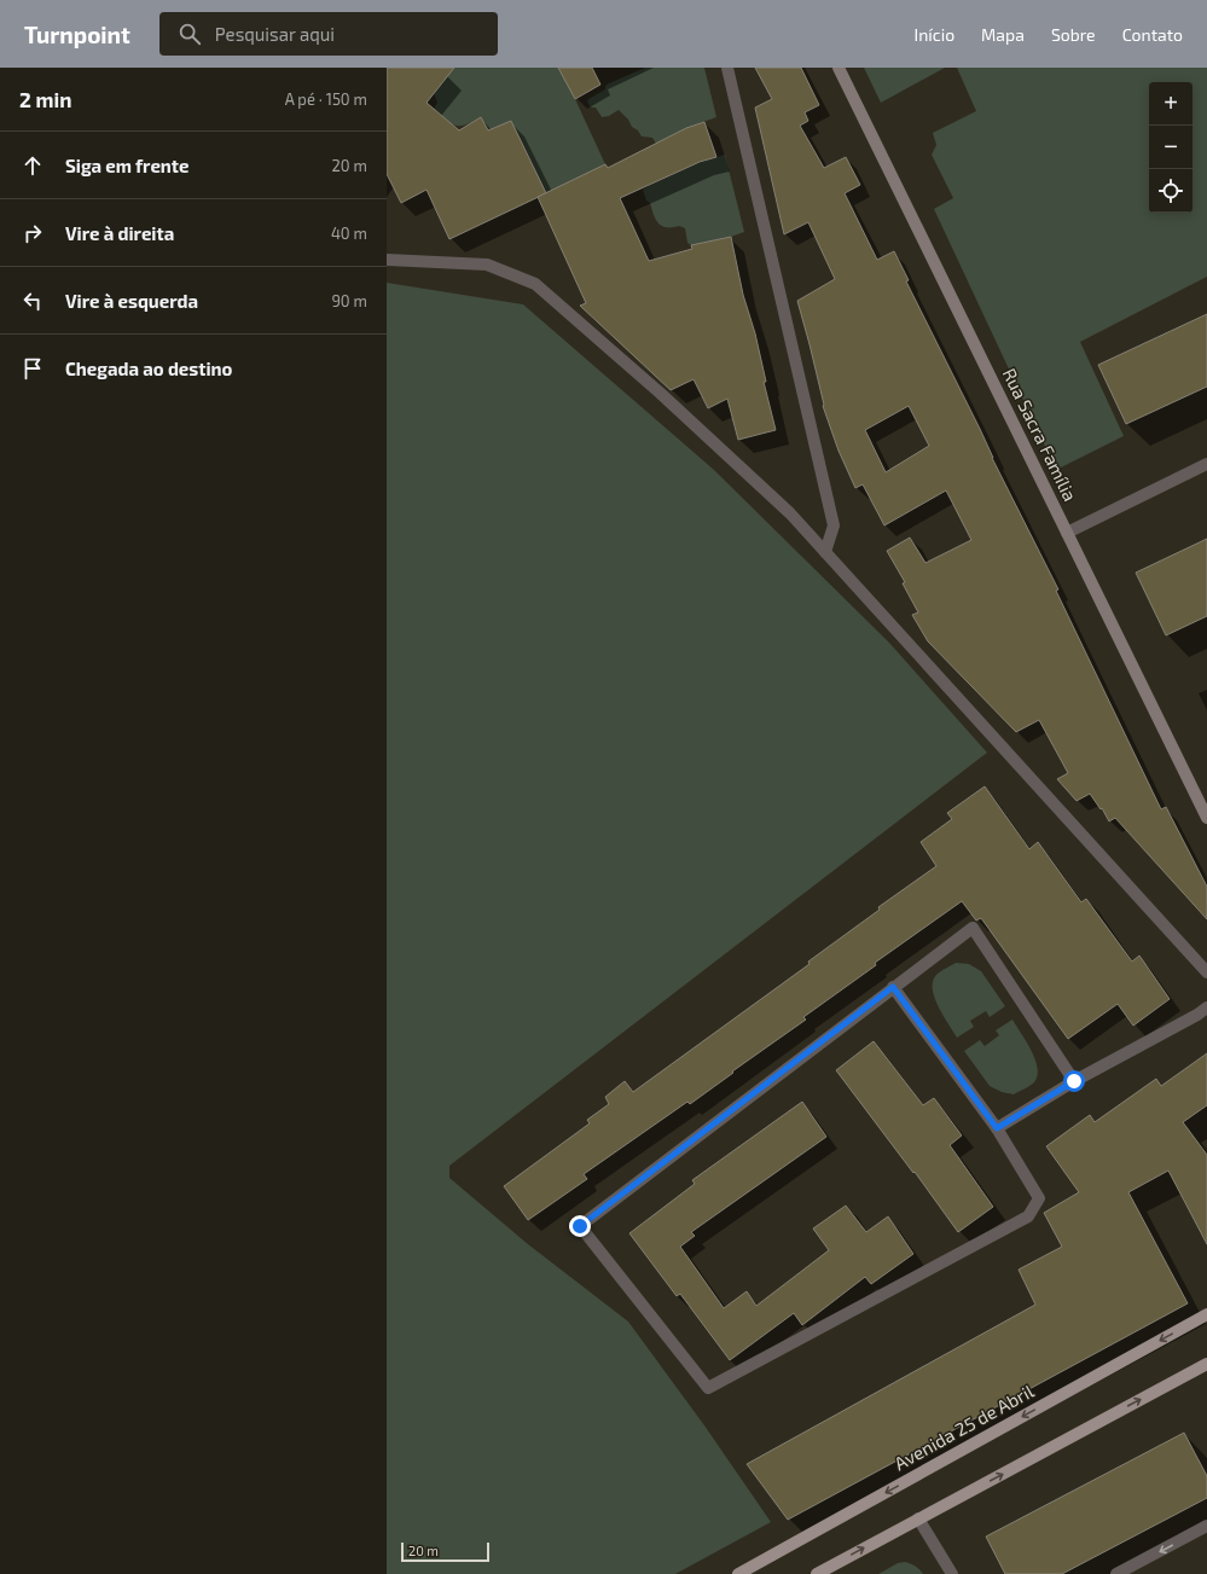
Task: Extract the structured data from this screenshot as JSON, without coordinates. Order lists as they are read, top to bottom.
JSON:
{
  "streets": {
    "main road": ["Avenida 25 de Abril"],
    "street": ["Rua Sacra Família"]
  },
  "scale_bar": "20 m",
  "page": {
    "header": "Turnpoint",
    "search": "Pesquisar aqui",
    "nav": [
      "Início",
      "Mapa",
      "Sobre",
      "Contato"
    ],
    "heading": ["2 min", "A pé · 150 m"],
    "map_buttons": ["+", "−"],
    "list": [
      ["Siga em frente", "20 m"],
      ["Vire à direita", "40 m"],
      ["Vire à esquerda", "90 m"],
      "Chegada ao destino"
    ],
    "scale": "20 m"
  }
}
